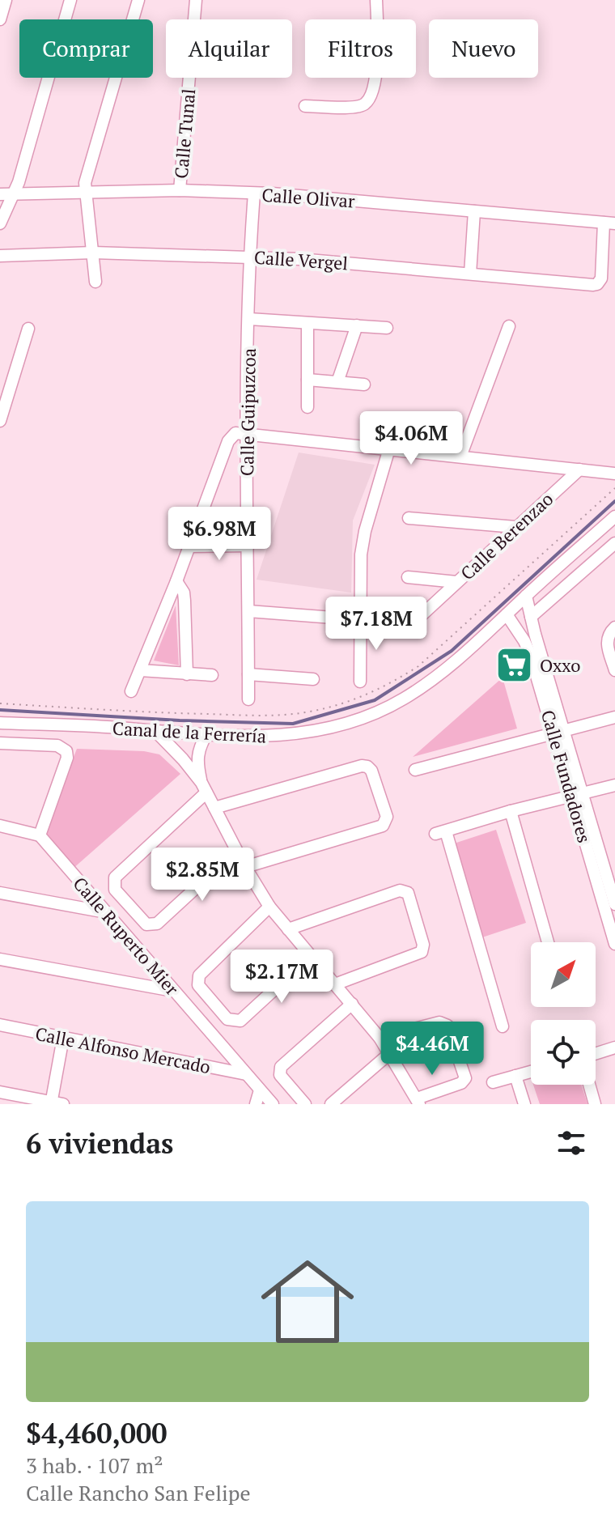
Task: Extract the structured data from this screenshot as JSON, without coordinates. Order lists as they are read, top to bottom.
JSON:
{
  "streets": {
    "street": [
      "Calle Tunal",
      "Calle Olivar",
      "Calle Vergel",
      "Calle Guipuzcoa",
      "Calle Berenzao",
      "Canal de la Ferrería",
      "Calle Fundadores",
      "Calle Ruperto Mier",
      "Calle Alfonso Mercado"
    ]
  },
  "crossings": [
    ["Calle Tunal", "Calle Olivar"],
    ["Calle Olivar", "Calle Vergel"],
    ["Calle Olivar", "Calle Guipuzcoa"],
    ["Calle Vergel", "Calle Guipuzcoa"],
    ["Calle Guipuzcoa", "Calle Berenzao"],
    ["Canal de la Ferrería", "Calle Fundadores"],
    ["Calle Ruperto Mier", "Calle Alfonso Mercado"]
  ],
  "places": {
    "supermarket": ["Oxxo"]
  },
  "north": "top right",
  "page": {
    "chip": [
      "Comprar",
      "Alquilar",
      "Filtros",
      "Nuevo"
    ],
    "price": [
      "$4.06M",
      "$6.98M",
      "$7.18M",
      "$2.85M",
      "$2.17M",
      "$4.46M"
    ],
    "heading": "6 viviendas",
    "list": [
      {
        "name": "$4,460,000",
        "note": "3 hab. · 107 m² · Calle Rancho San Felipe"
      }
    ]
  }
}
